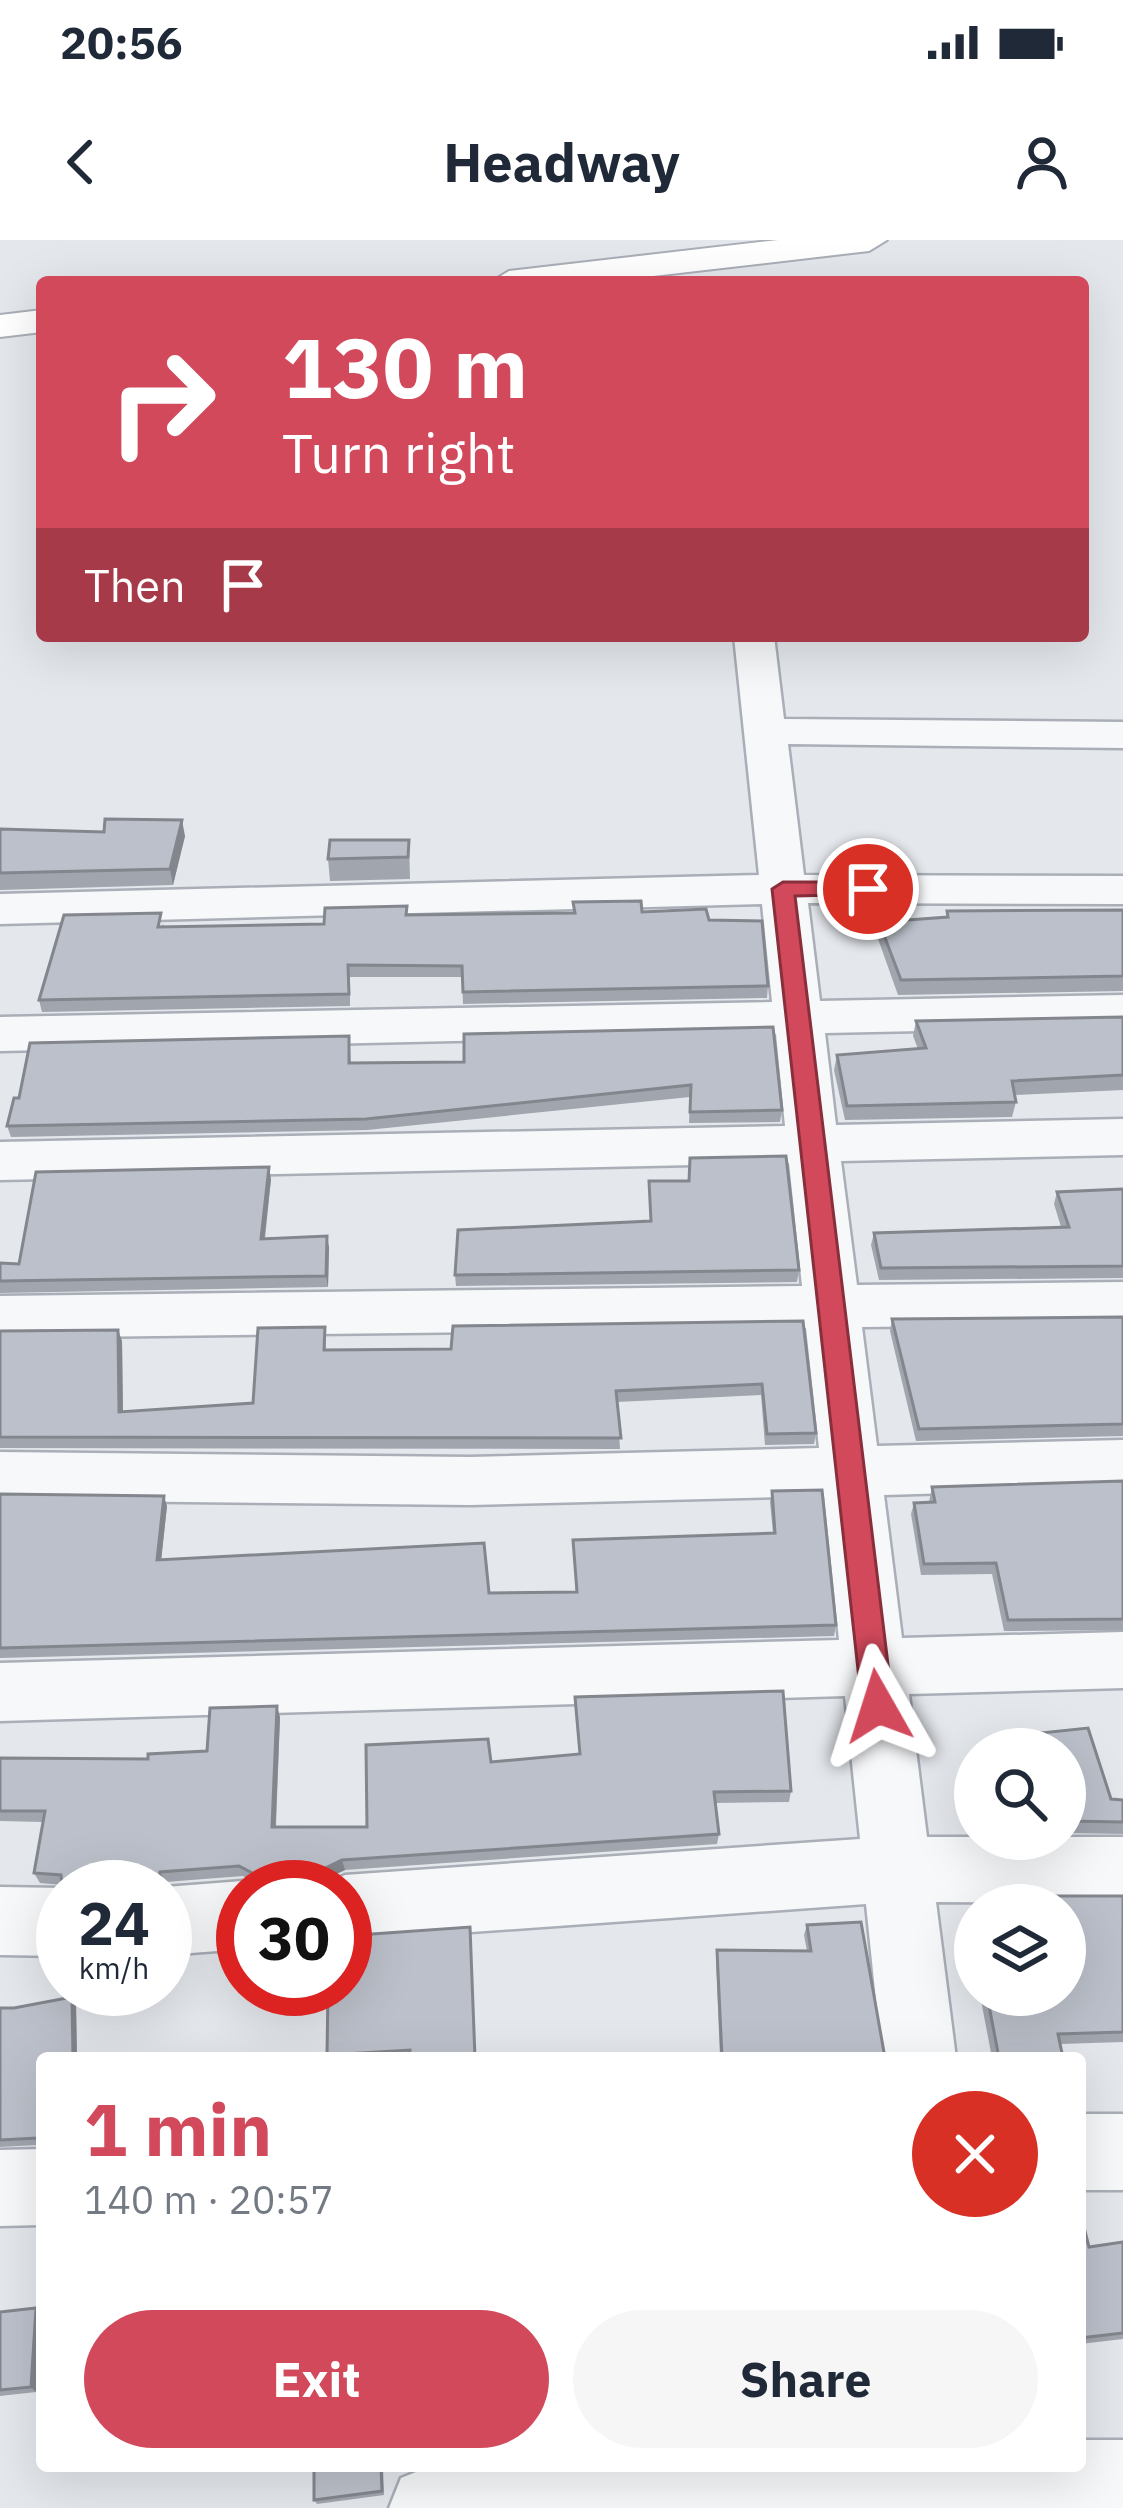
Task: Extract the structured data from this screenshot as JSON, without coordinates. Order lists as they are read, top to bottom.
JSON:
{
  "page": {
    "status": "20:56",
    "header": "Headway",
    "turn": ["130 m", "Turn right"],
    "then": "Then",
    "speed": "24 km/h",
    "limit": "30",
    "heading": ["1 min", "140 m · 20:57"],
    "buttons": ["Exit", "Share"]
  }
}
